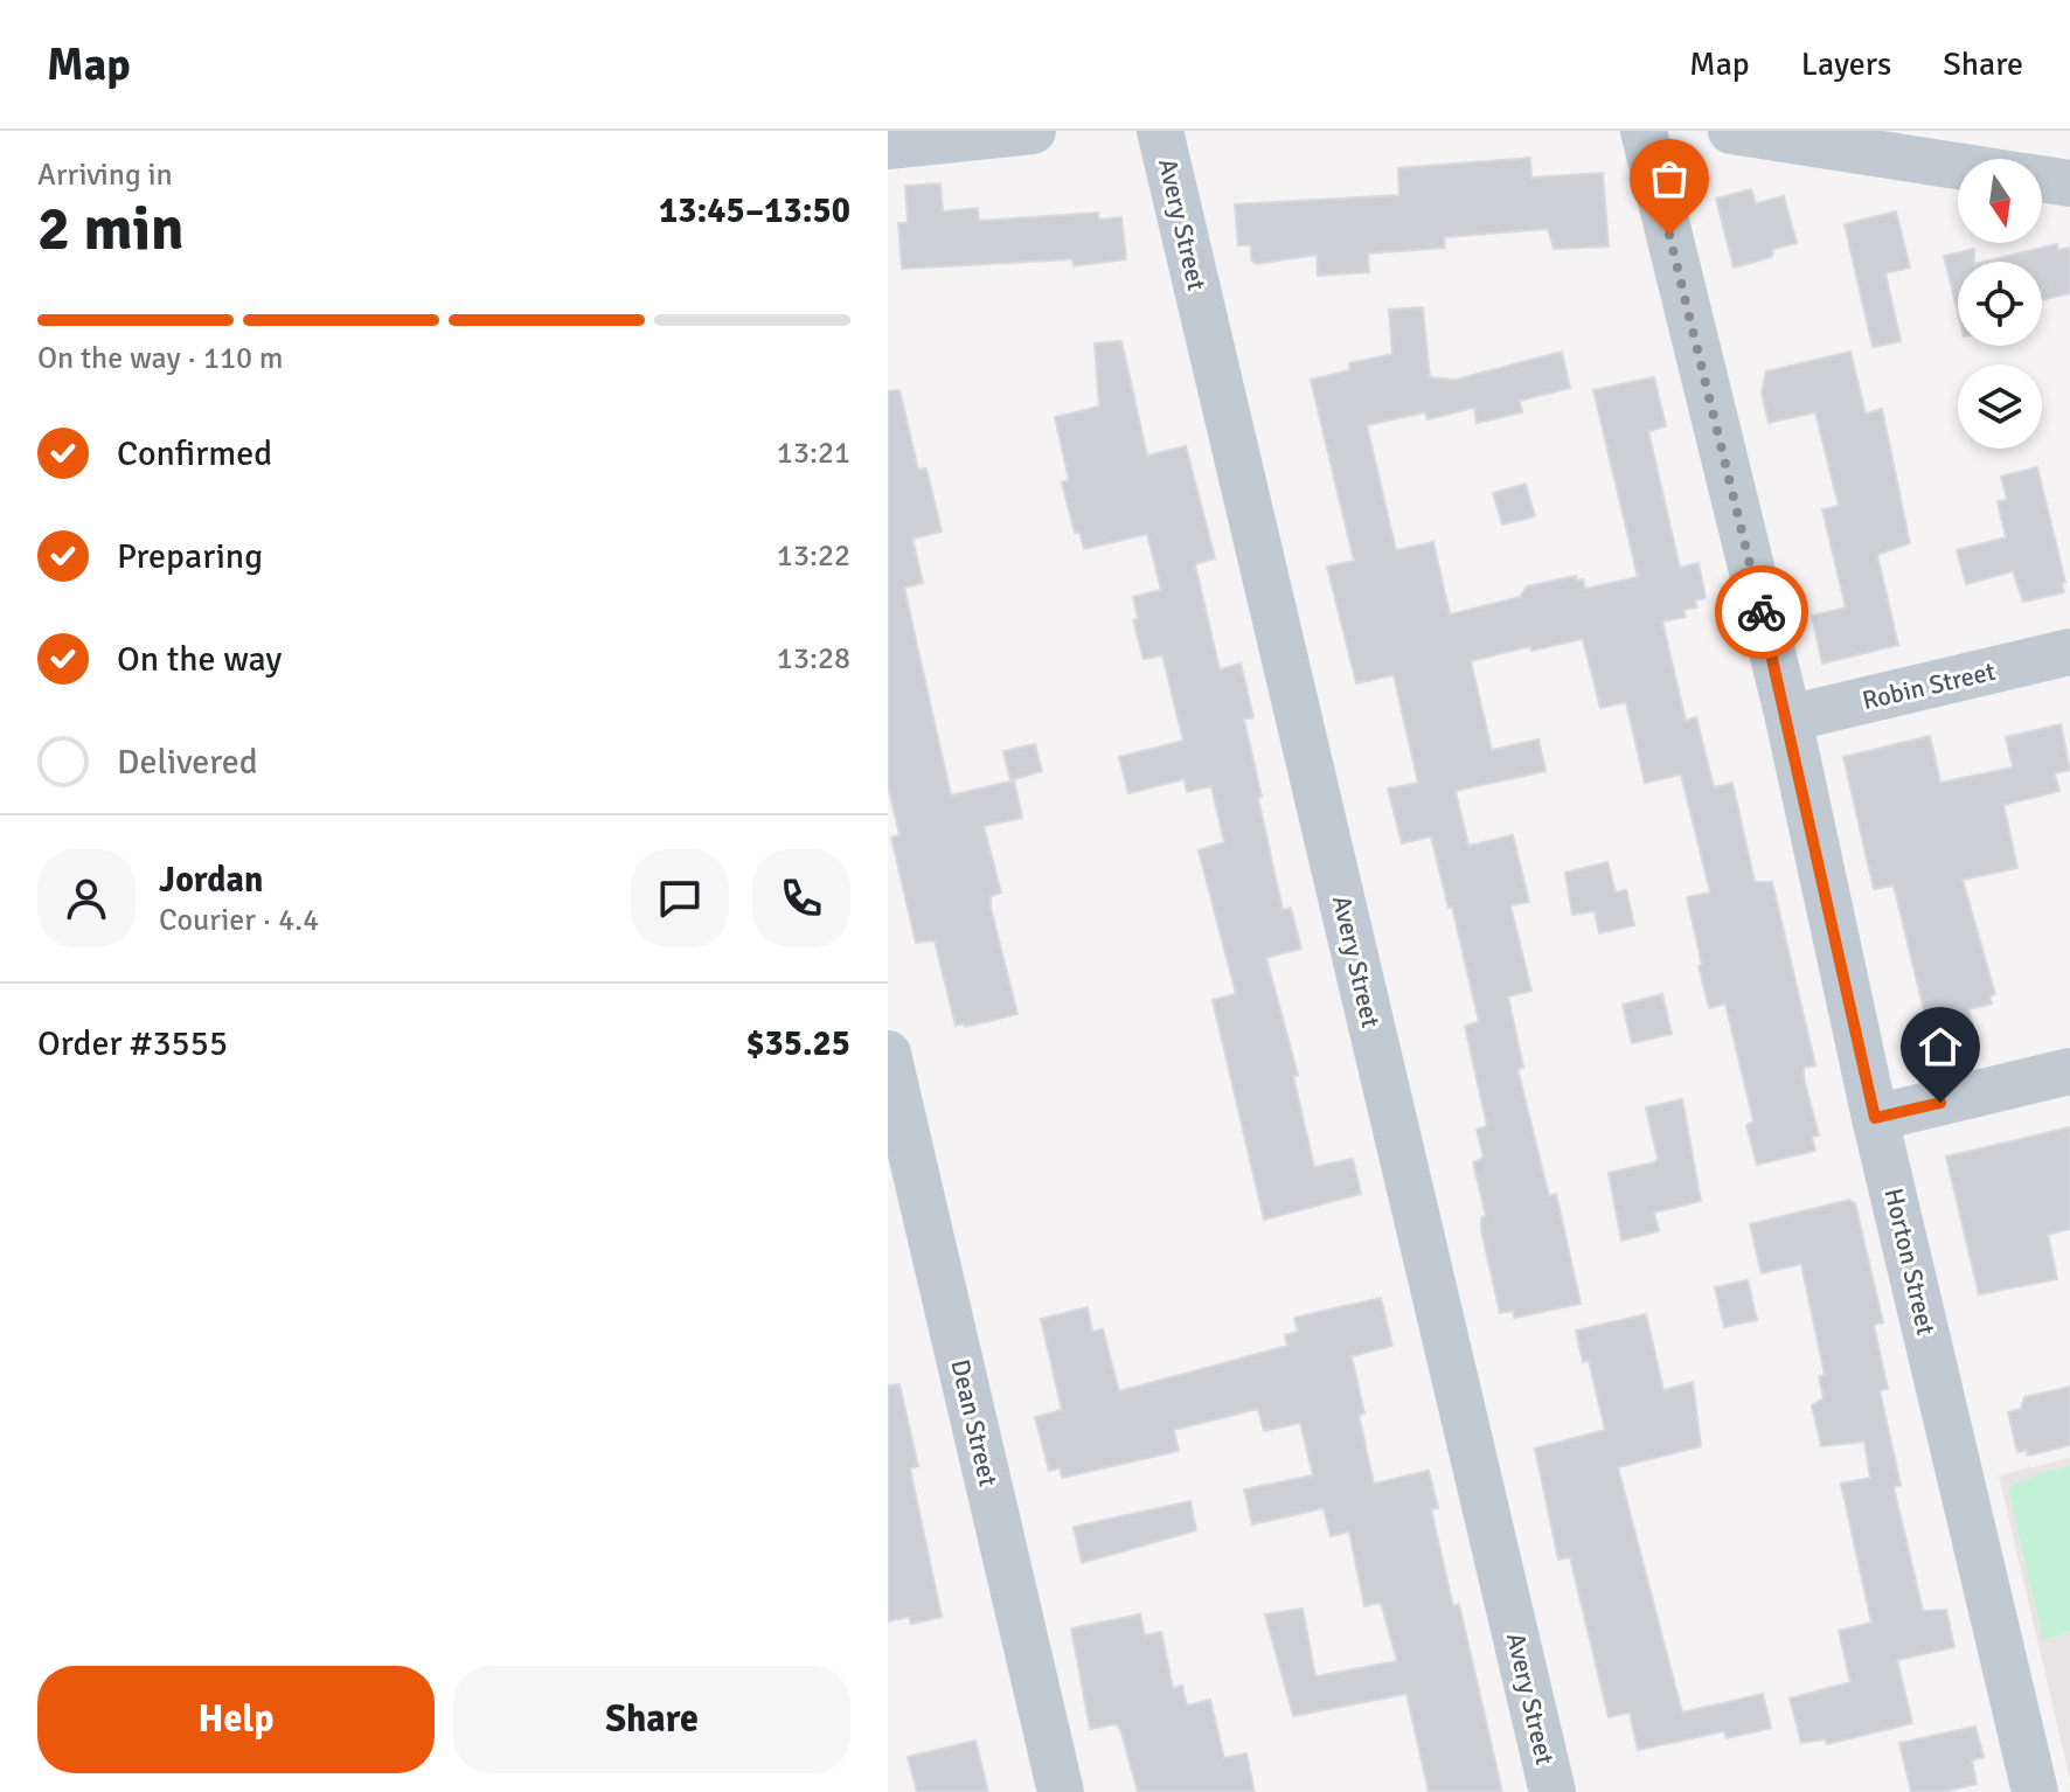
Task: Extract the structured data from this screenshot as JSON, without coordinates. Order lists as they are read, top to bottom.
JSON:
{
  "streets": {
    "street": [
      "Avery Street",
      "Robin Street",
      "Horton Street",
      "Dean Street"
    ]
  },
  "crossings": [
    ["Robin Street", "Horton Street"]
  ],
  "north": "bottom",
  "page": {
    "header": "Map",
    "nav": ["Map", "Layers", "Share"],
    "heading": ["2 min", "Arriving in", "13:45–13:50"],
    "panel": [
      "Jordan",
      "Courier · 4.4",
      "Order #3555",
      "$35.25"
    ],
    "bar": "On the way · 110 m",
    "list": [
      ["Confirmed", "13:21"],
      ["Preparing", "13:22"],
      ["On the way", "13:28"],
      "Delivered"
    ],
    "buttons": ["Help", "Share"]
  }
}
